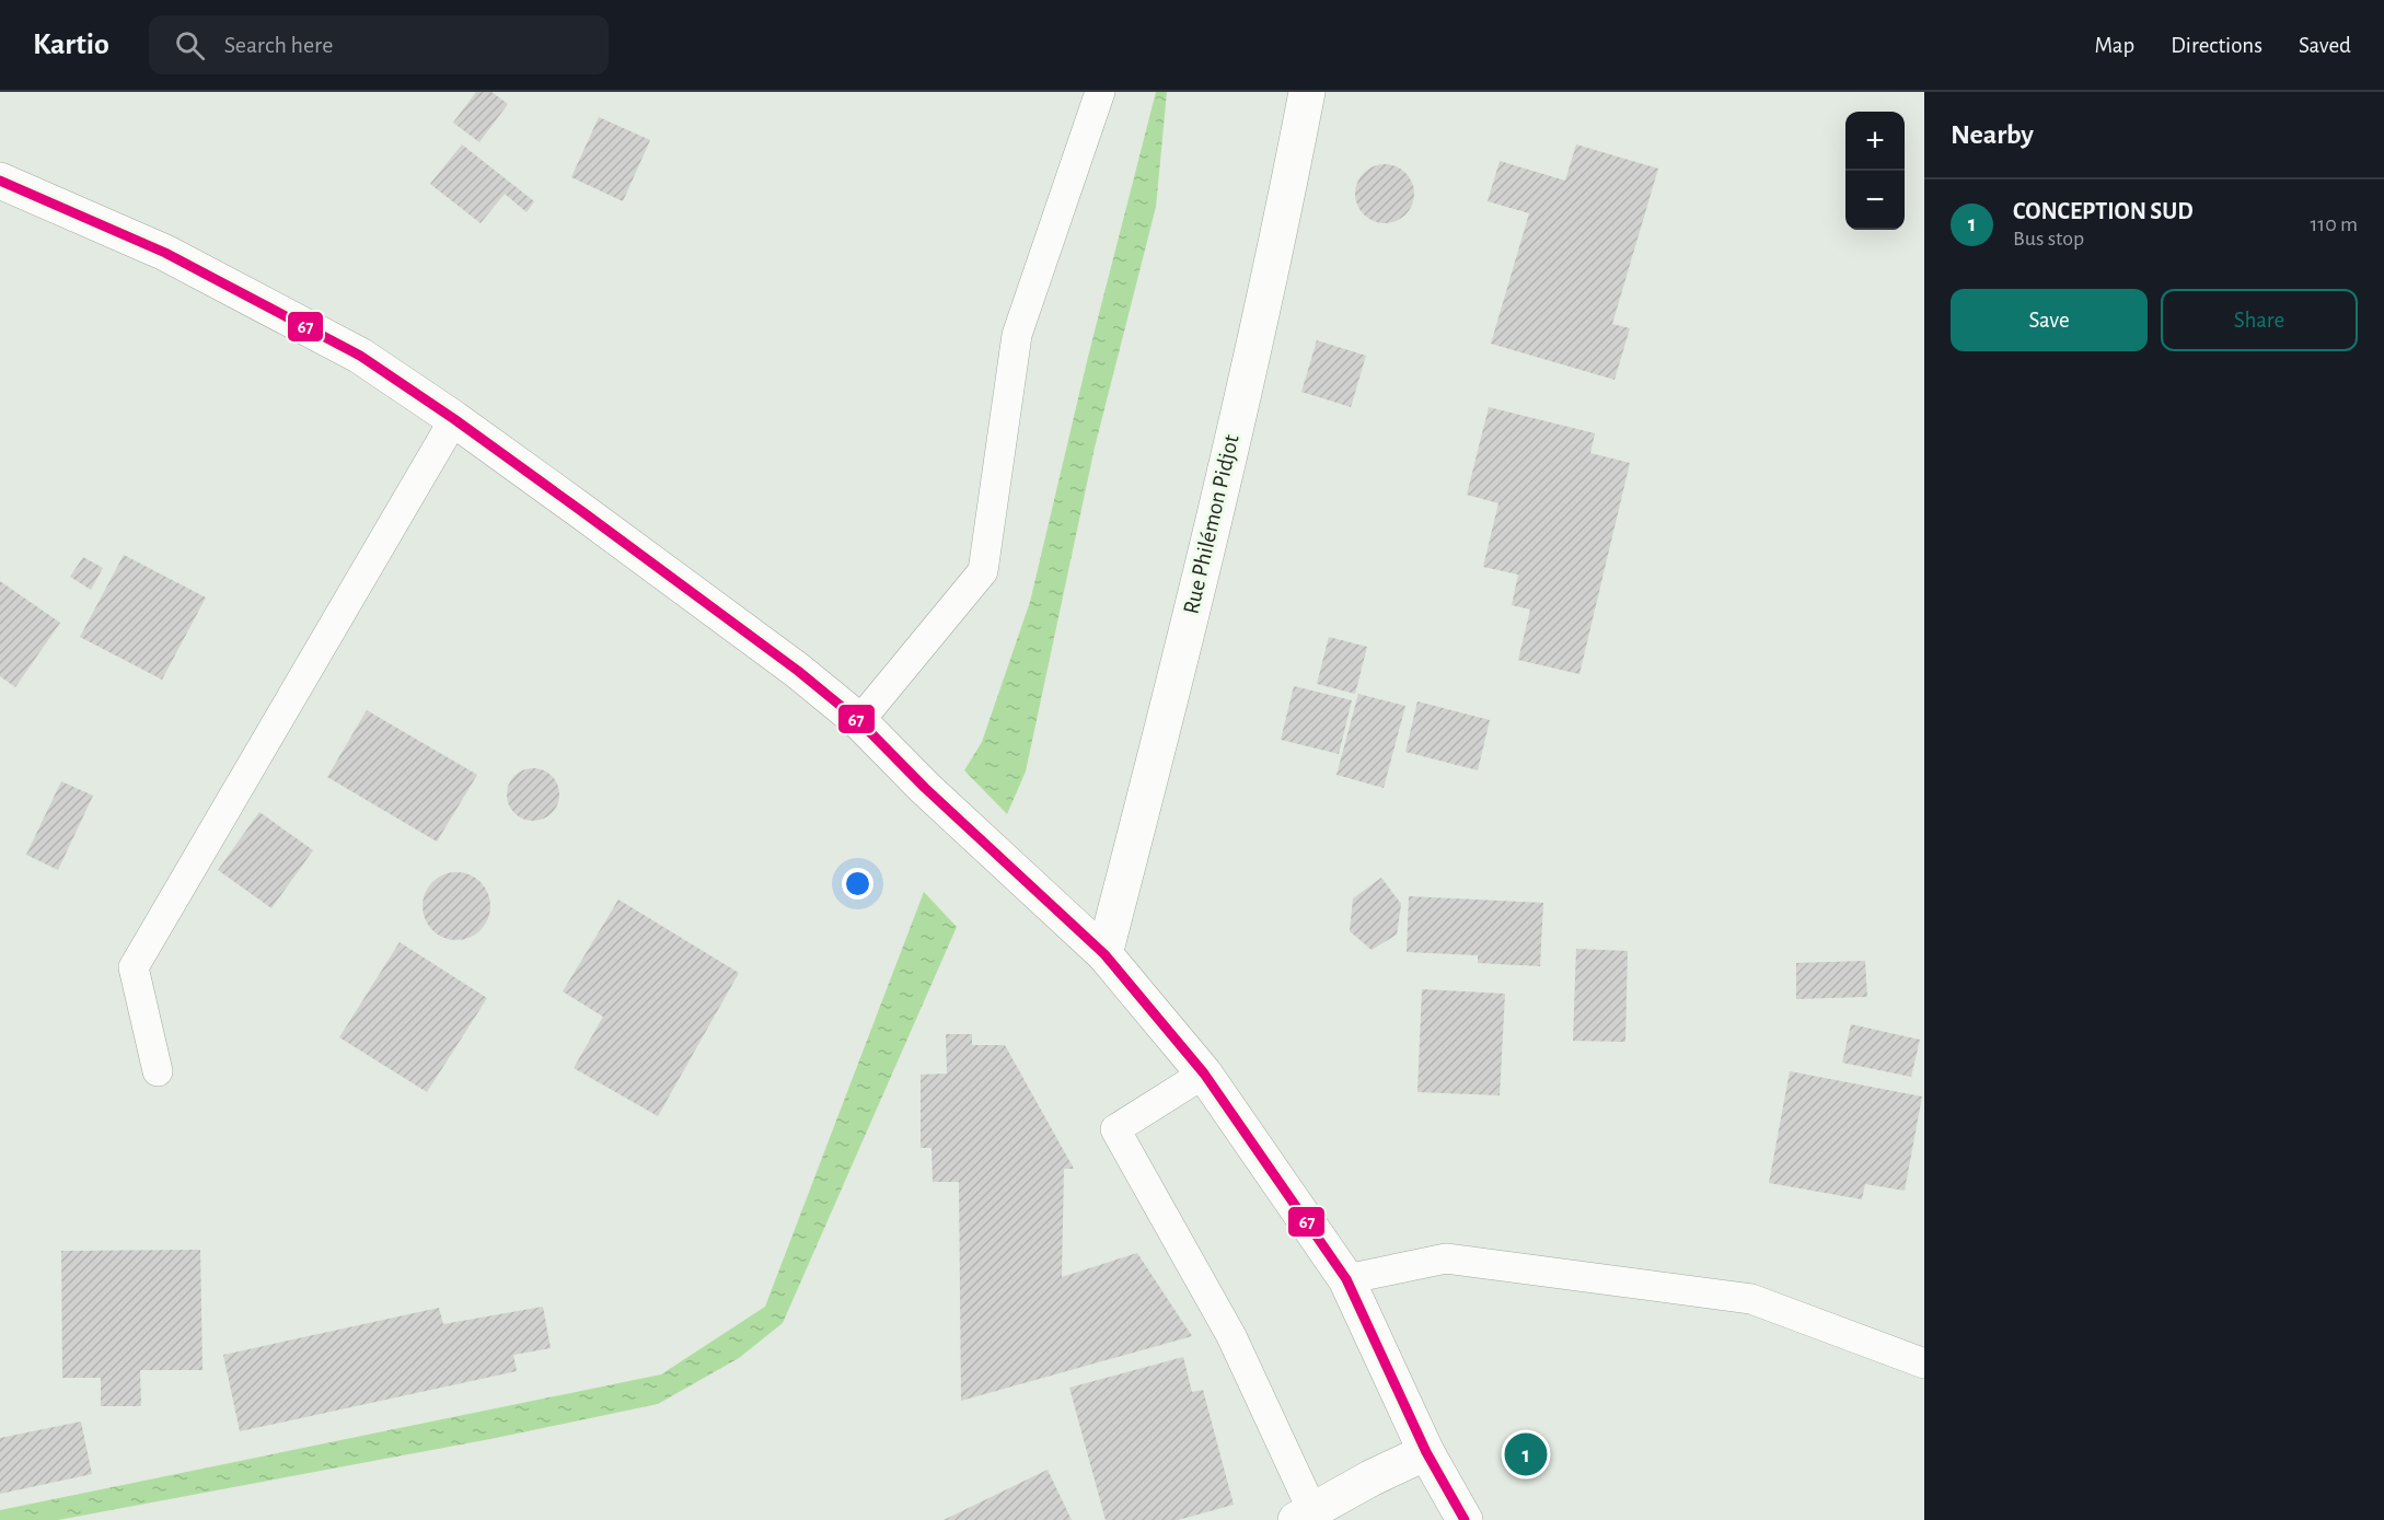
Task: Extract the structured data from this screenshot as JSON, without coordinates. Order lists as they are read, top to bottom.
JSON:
{
  "streets": {
    "main road": ["Rue Philémon Pidjot"]
  },
  "lines": ["transit line 67"],
  "page": {
    "header": "Kartio",
    "search": "Search here",
    "nav": ["Map", "Directions", "Saved"],
    "heading": "Nearby",
    "map_buttons": ["+", "−"],
    "list": [
      {
        "mark": "1",
        "name": "CONCEPTION SUD",
        "note": "Bus stop",
        "value": "110 m"
      }
    ],
    "buttons": ["Save", "Share"],
    "pins": "1"
  }
}
